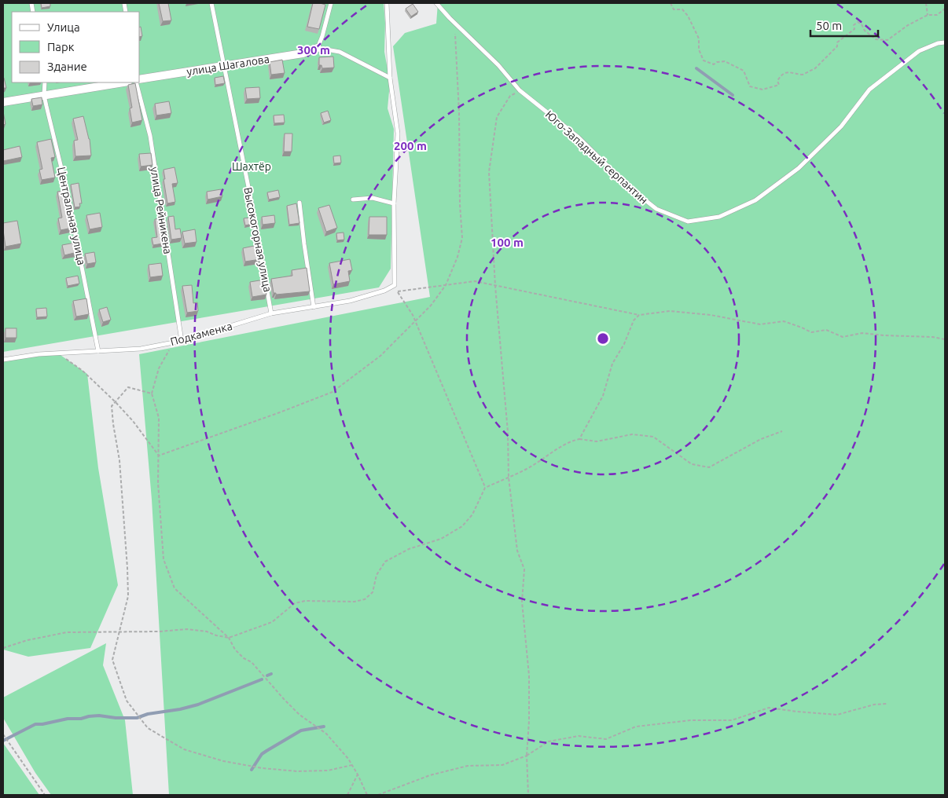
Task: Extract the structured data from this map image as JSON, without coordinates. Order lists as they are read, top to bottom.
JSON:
{
  "streets": {
    "street": ["улица Шагалова"],
    "lane": [
      "Юго-Западный серпантин",
      "улица Рейникена",
      "Центральная улица",
      "Высокогорная улица",
      "Подкаменка"
    ]
  },
  "crossings": [
    ["улица Шагалова", "Высокогорная улица"],
    ["улица Рейникена", "Подкаменка"],
    ["Центральная улица", "Подкаменка"],
    ["Высокогорная улица", "Подкаменка"]
  ],
  "parks": ["Шахтёр"],
  "legend": ["Улица", "Парк", "Здание"],
  "scale_bar": "50 m",
  "rings": ["300 m", "200 m", "100 m"]
}
